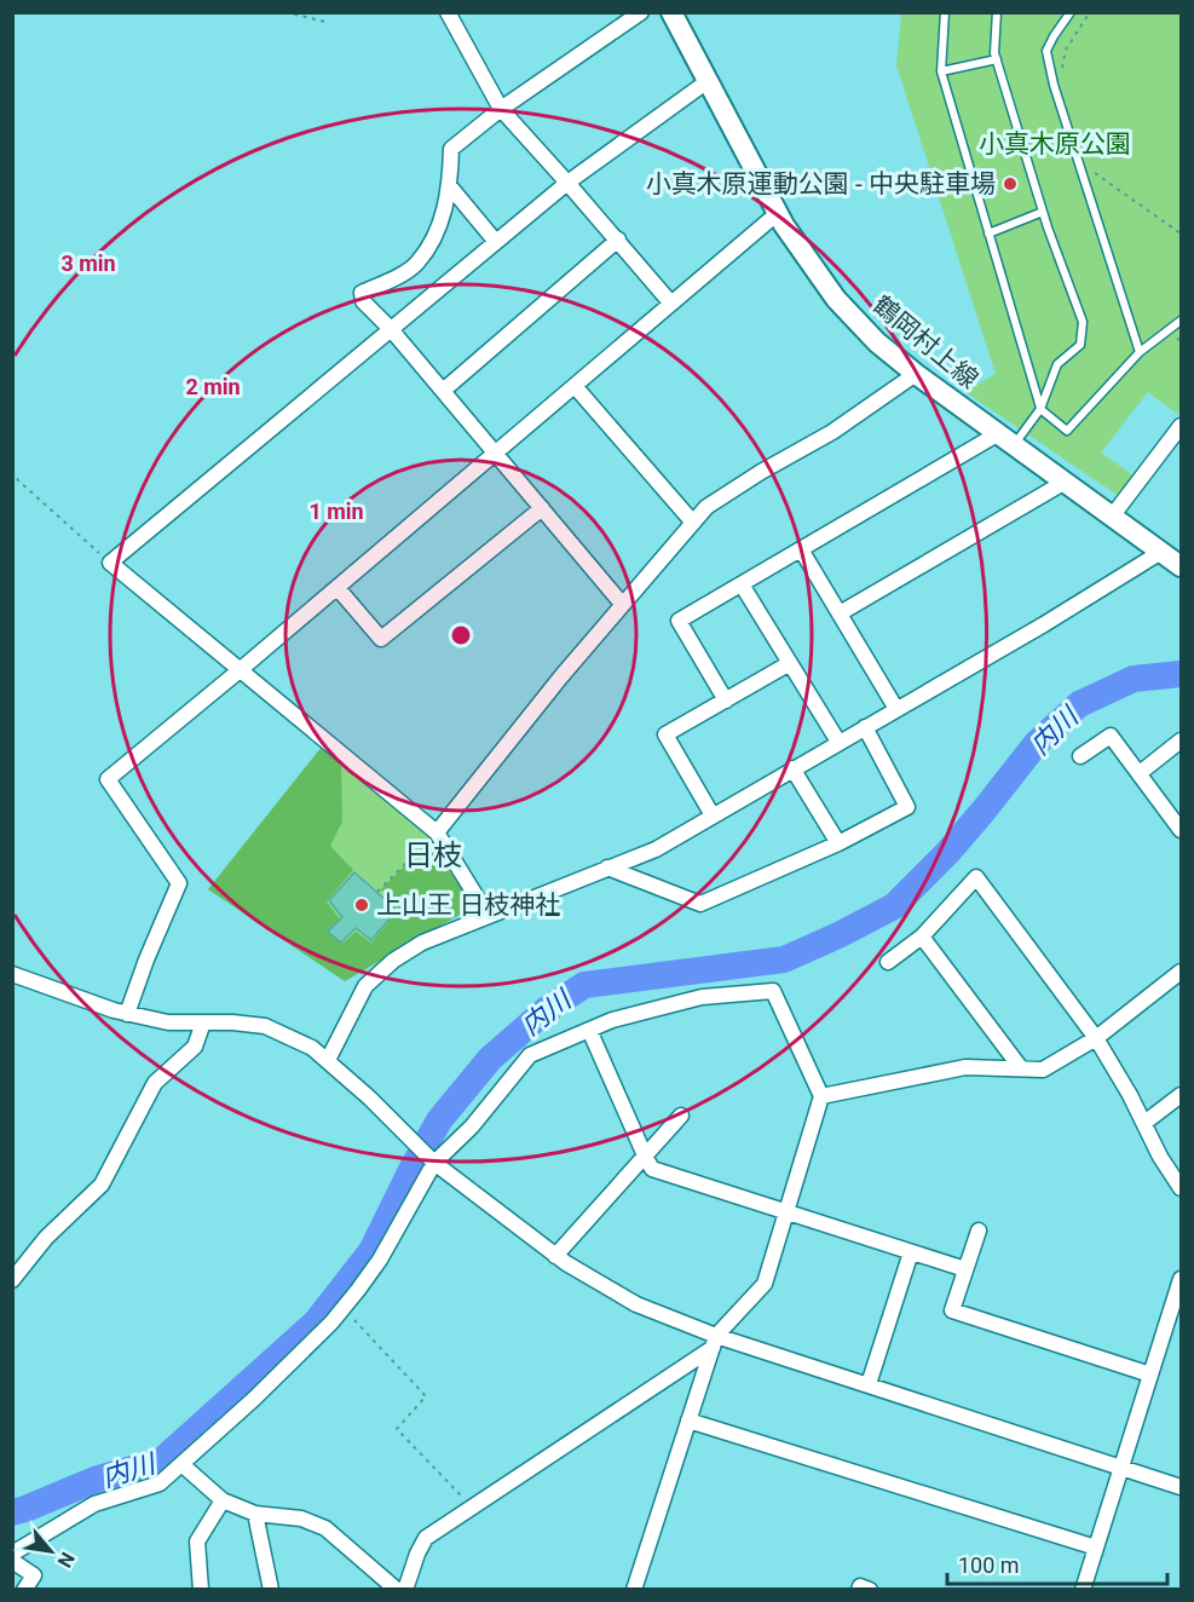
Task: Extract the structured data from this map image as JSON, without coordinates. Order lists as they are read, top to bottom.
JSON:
{
  "streets": {
    "main road": ["鶴岡村上線"]
  },
  "districts": ["日枝"],
  "water": ["内川"],
  "parks": ["小真木原公園"],
  "places": ["小真木原運動公園 - 中央駐車場", "上山王 日枝神社"],
  "scale_bar": "100 m",
  "north": "bottom right",
  "rings": ["3 min", "2 min", "1 min"]
}
